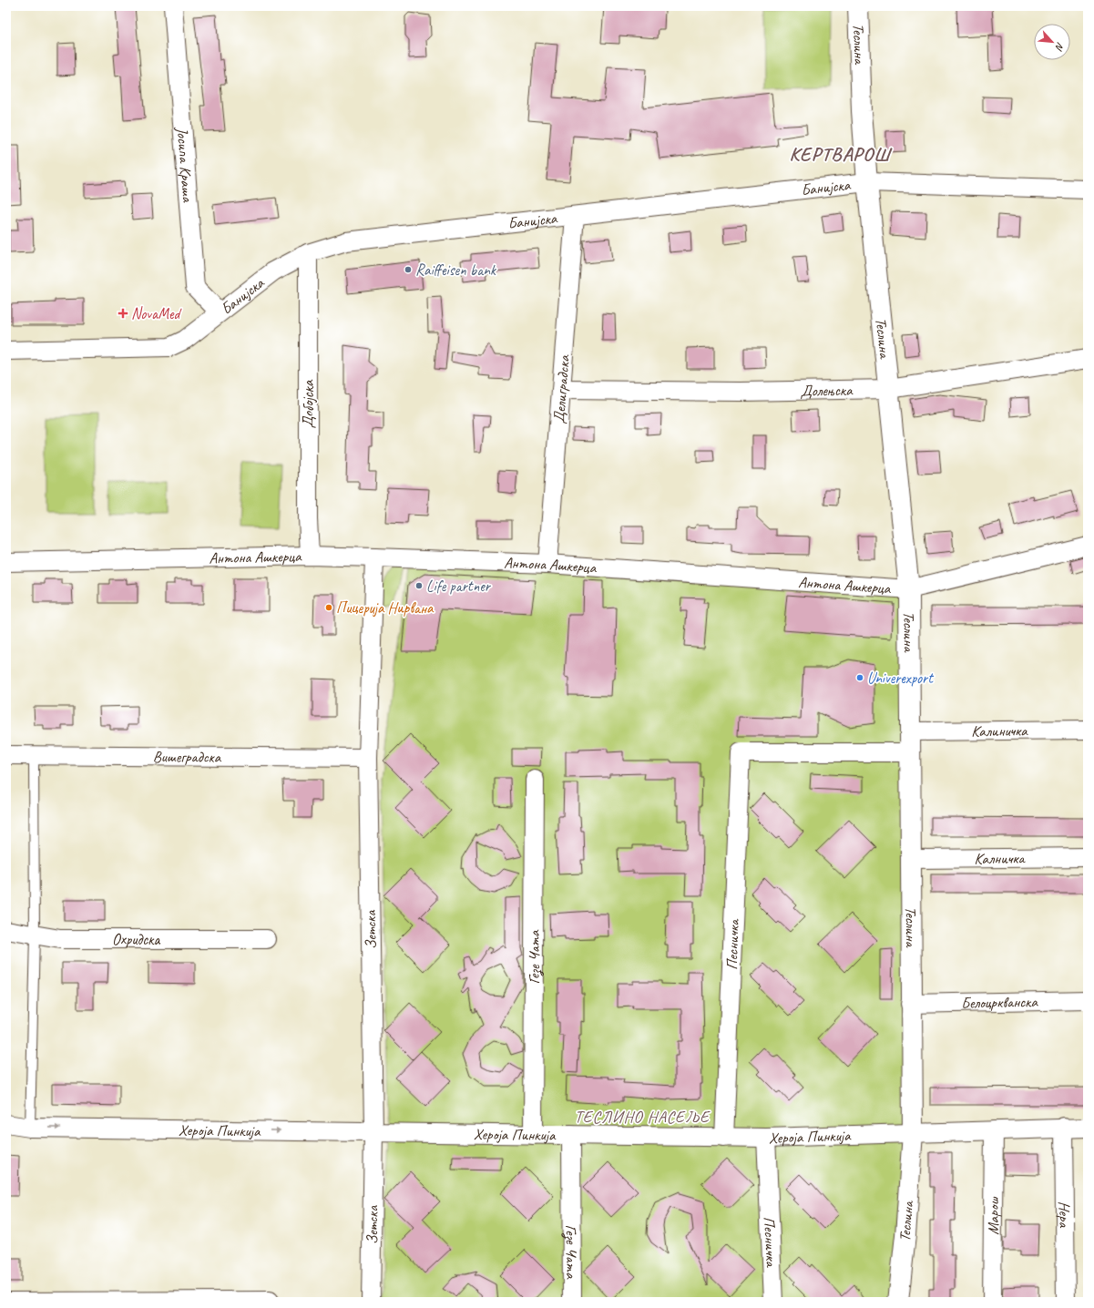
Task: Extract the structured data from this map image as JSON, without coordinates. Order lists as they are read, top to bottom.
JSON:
{
  "streets": {
    "street": [
      "Теслина",
      "Јосипа Краша",
      "Банијска",
      "Делиградска",
      "Долењска",
      "Добојска",
      "Антона Ашкерца",
      "Калиничка",
      "Вишеградска",
      "Калничка",
      "Зетска",
      "Охридска",
      "Песничка",
      "Гезе Чата",
      "Белоцркванска",
      "Хероја Пинкија",
      "Нера",
      "Марош"
    ]
  },
  "crossings": [
    ["Теслина", "Банијска"],
    ["Теслина", "Долењска"],
    ["Теслина", "Антона Ашкерца"],
    ["Теслина", "Калиничка"],
    ["Теслина", "Калничка"],
    ["Теслина", "Песничка"],
    ["Теслина", "Белоцркванска"],
    ["Теслина", "Хероја Пинкија"],
    ["Јосипа Краша", "Банијска"],
    ["Банијска", "Делиградска"],
    ["Банијска", "Добојска"],
    ["Делиградска", "Долењска"],
    ["Делиградска", "Антона Ашкерца"],
    ["Добојска", "Антона Ашкерца"],
    ["Антона Ашкерца", "Зетска"],
    ["Вишеградска", "Зетска"],
    ["Зетска", "Хероја Пинкија"],
    ["Песничка", "Хероја Пинкија"],
    ["Гезе Чата", "Хероја Пинкија"],
    ["Хероја Пинкија", "Нера"],
    ["Хероја Пинкија", "Марош"]
  ],
  "districts": ["КЕРТВАРОШ", "ТЕСЛИНО НАСЕЉЕ"],
  "places": {
    "other": [
      "Raiffeisen bank",
      "Life partner",
      "Пицерија Нирвана",
      "Univerexport"
    ],
    "health": ["NovaMed"]
  },
  "north": "bottom right"
}
